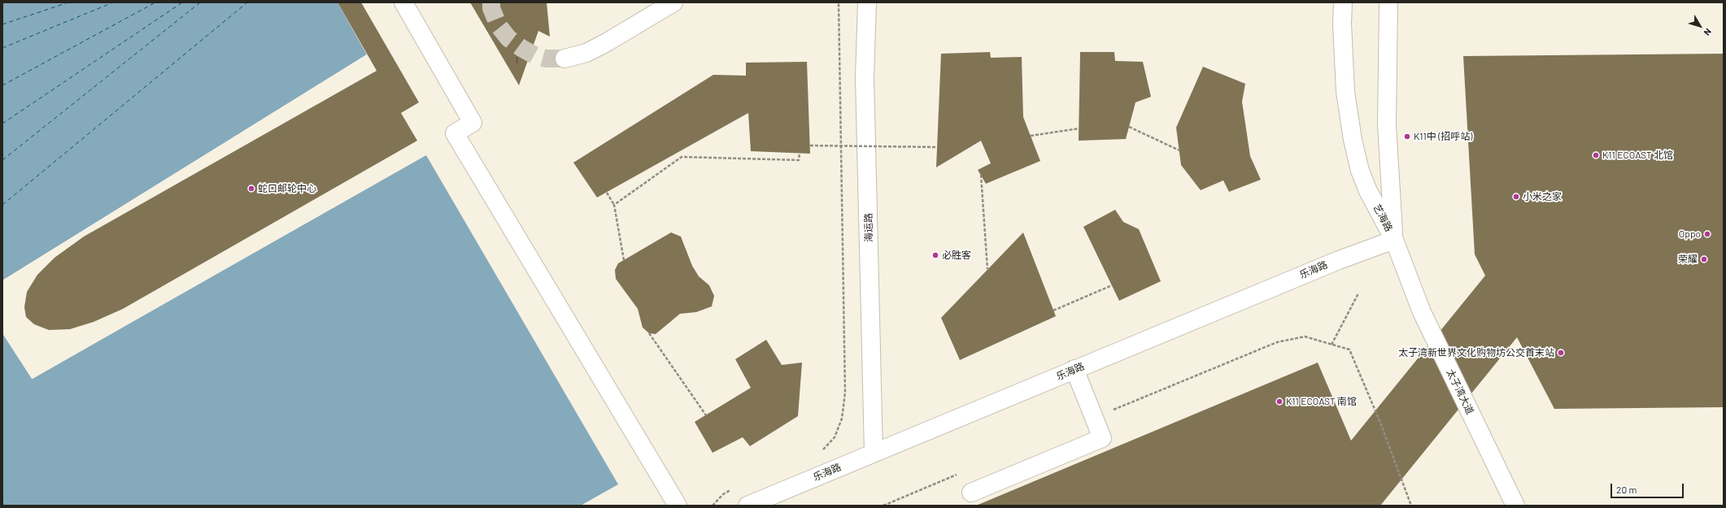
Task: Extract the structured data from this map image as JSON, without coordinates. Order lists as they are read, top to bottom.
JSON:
{
  "streets": {
    "street": [
      "艺海路",
      "海运路",
      "乐海路",
      "太子湾大道"
    ]
  },
  "crossings": [
    ["艺海路", "乐海路"],
    ["艺海路", "太子湾大道"],
    ["海运路", "乐海路"],
    ["乐海路", "太子湾大道"]
  ],
  "places": [
    "K11中 (招呼站)",
    "K11 ECOAST 北馆",
    "蛇口邮轮中心",
    "小米之家",
    "Oppo",
    "必胜客",
    "荣耀",
    "太子湾新世界文化购物坊公交首末站",
    "K11 ECOAST 南馆"
  ],
  "house_numbers": ["1"],
  "scale_bar": "20 m",
  "north": "bottom right"
}
